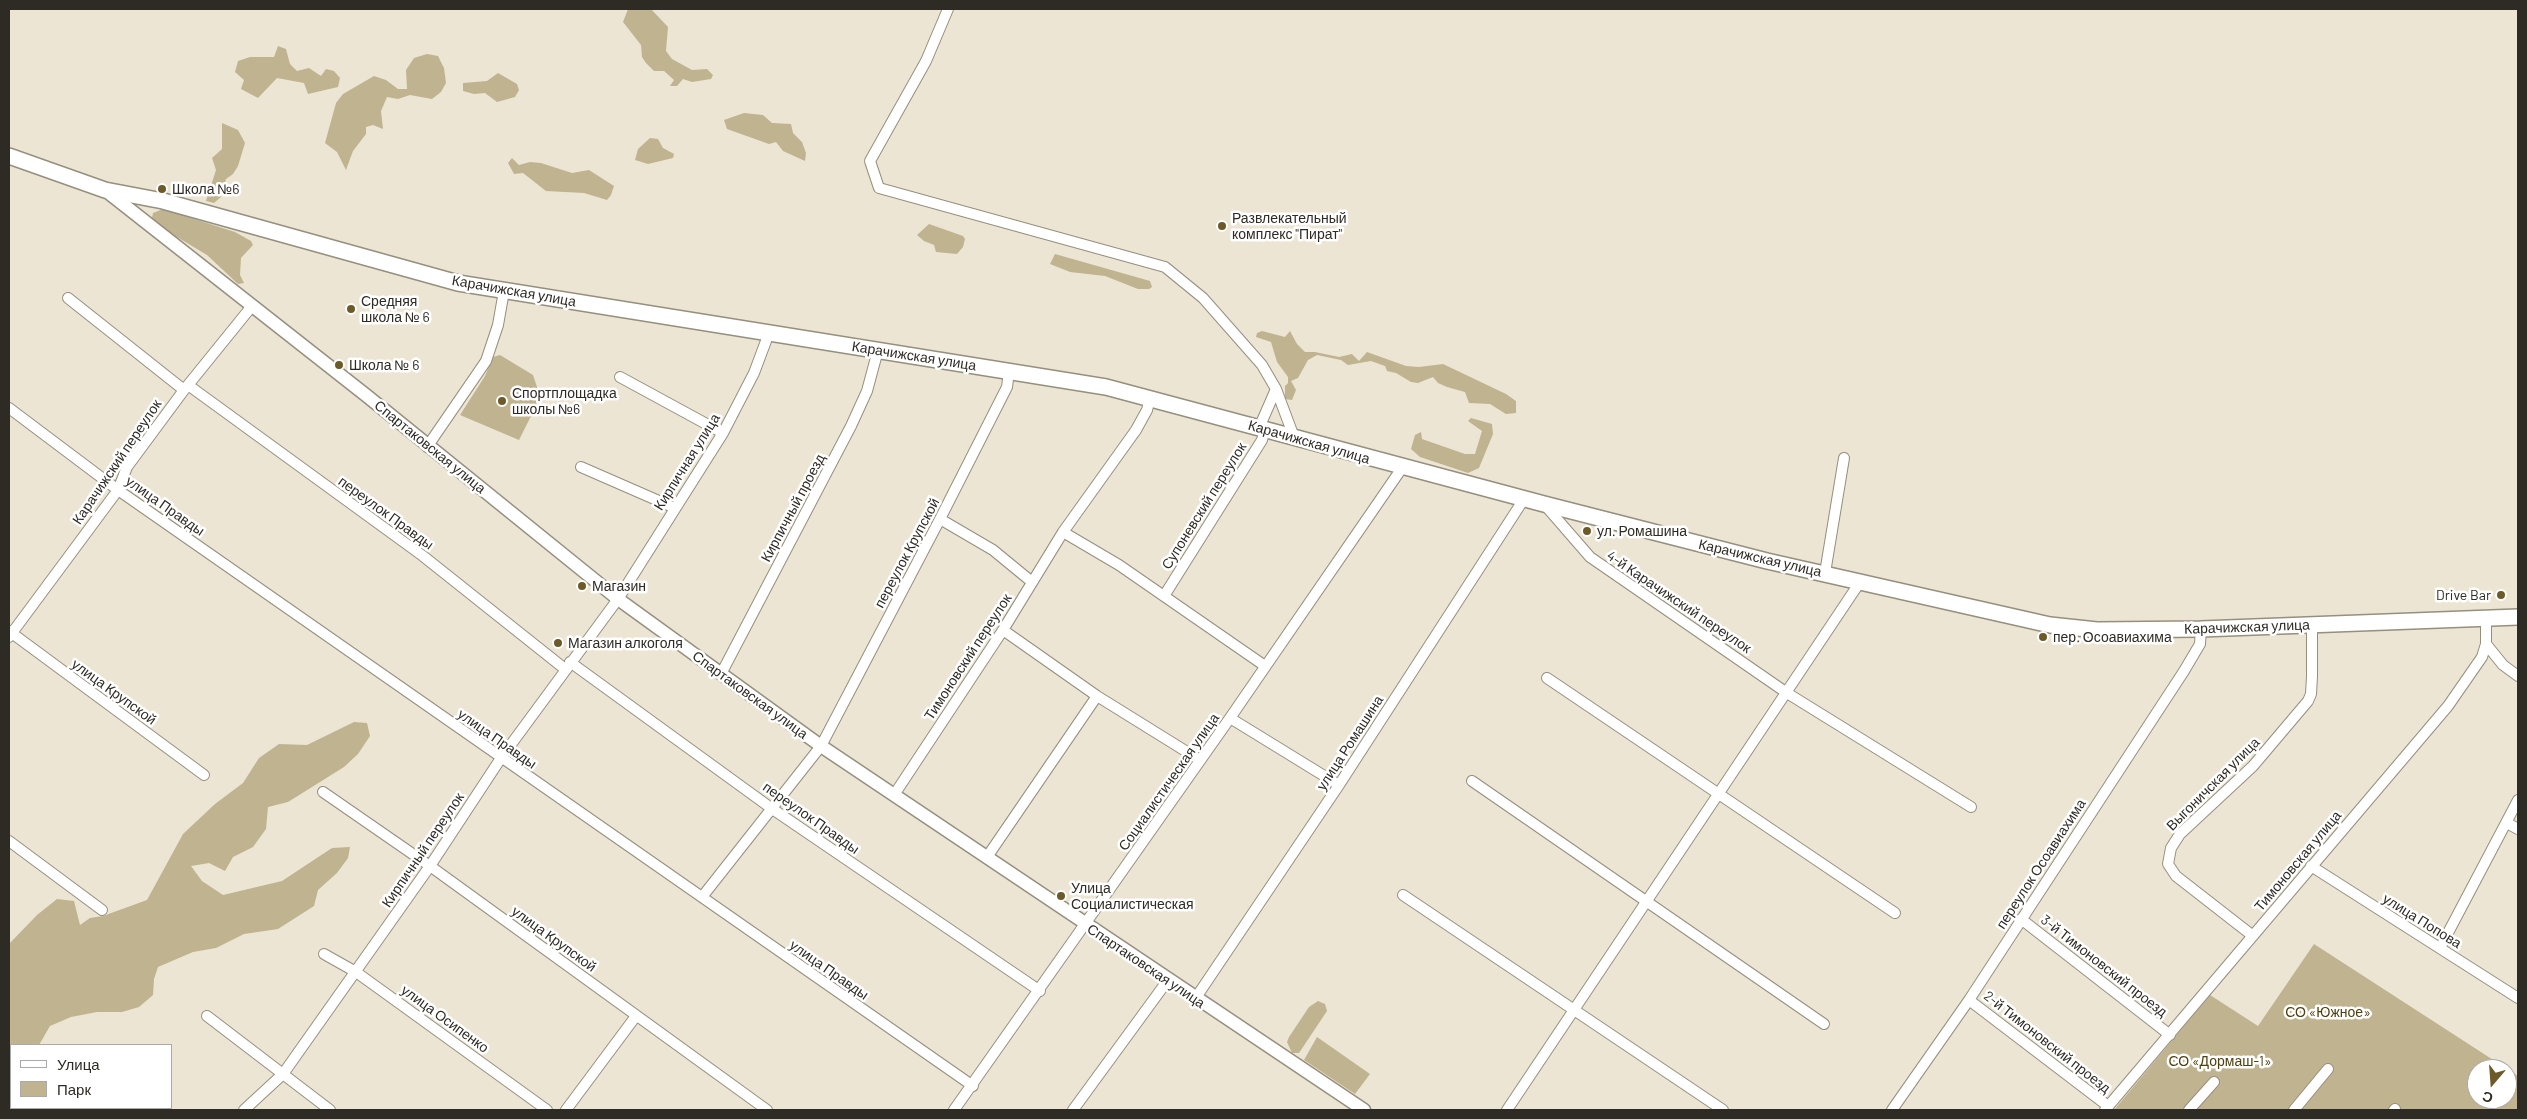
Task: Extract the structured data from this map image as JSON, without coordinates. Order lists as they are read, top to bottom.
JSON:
{
  "streets": {
    "main road": ["Карачижская улица", "Спартаковская улица"],
    "street": [
      "Карачижский переулок",
      "Кирпичная улица",
      "улица Правды",
      "Супоневский переулок",
      "Кирпичный проезд",
      "переулок Правды",
      "переулок Крупской",
      "4-й Карачижский переулок",
      "Тимоновский переулок",
      "улица Крупской",
      "улица Ромашина",
      "Социалистическая улица",
      "Выгоничская улица",
      "Кирпичный переулок",
      "Тимоновская улица",
      "переулок Осоавиахима",
      "улица Попова",
      "3-й Тимоновский проезд",
      "улица Осипенко",
      "2-й Тимоновский проезд"
    ]
  },
  "crossings": [
    ["Карачижская улица", "Спартаковская улица"],
    ["Карачижская улица", "Кирпичная улица"],
    ["Карачижская улица", "Супоневский переулок"],
    ["Карачижская улица", "Кирпичный проезд"],
    ["Карачижская улица", "переулок Крупской"],
    ["Карачижская улица", "4-й Карачижский переулок"],
    ["Карачижская улица", "Тимоновский переулок"],
    ["Карачижская улица", "улица Ромашина"],
    ["Карачижская улица", "Социалистическая улица"],
    ["Карачижская улица", "Выгоничская улица"],
    ["Карачижская улица", "Тимоновская улица"],
    ["Карачижская улица", "переулок Осоавиахима"],
    ["Спартаковская улица", "Карачижский переулок"],
    ["Спартаковская улица", "Кирпичная улица"],
    ["Спартаковская улица", "Кирпичный проезд"],
    ["Спартаковская улица", "переулок Крупской"],
    ["Спартаковская улица", "Тимоновский переулок"],
    ["Спартаковская улица", "улица Ромашина"],
    ["Спартаковская улица", "Социалистическая улица"],
    ["Спартаковская улица", "Кирпичный переулок"],
    ["Карачижский переулок", "улица Правды"],
    ["Карачижский переулок", "переулок Правды"],
    ["Карачижский переулок", "улица Крупской"],
    ["Кирпичная улица", "Кирпичный переулок"],
    ["улица Правды", "переулок Крупской"],
    ["улица Правды", "Социалистическая улица"],
    ["улица Правды", "Кирпичный переулок"],
    ["переулок Правды", "переулок Крупской"],
    ["переулок Правды", "Социалистическая улица"],
    ["переулок Правды", "Кирпичный переулок"],
    ["улица Крупской", "Кирпичный переулок"],
    ["Выгоничская улица", "Тимоновская улица"],
    ["Кирпичный переулок", "улица Осипенко"],
    ["Тимоновская улица", "улица Попова"],
    ["Тимоновская улица", "3-й Тимоновский проезд"],
    ["Тимоновская улица", "2-й Тимоновский проезд"],
    ["переулок Осоавиахима", "3-й Тимоновский проезд"],
    ["переулок Осоавиахима", "2-й Тимоновский проезд"]
  ],
  "parks": ["СО «Южное»", "СО «Дормаш-1»"],
  "places": [
    "Школа №6",
    "Развлекательный комплекс \"Пират\"",
    "Средняя школа № 6",
    "Школа № 6",
    "Спортплощадка школы №6",
    "ул. Ромашина",
    "Магазин",
    "Drive Bar",
    "пер. Осоавиахима",
    "Магазин алкоголя",
    "Улица Социалистическая"
  ],
  "legend": ["Улица", "Парк"],
  "north": "bottom"
}
